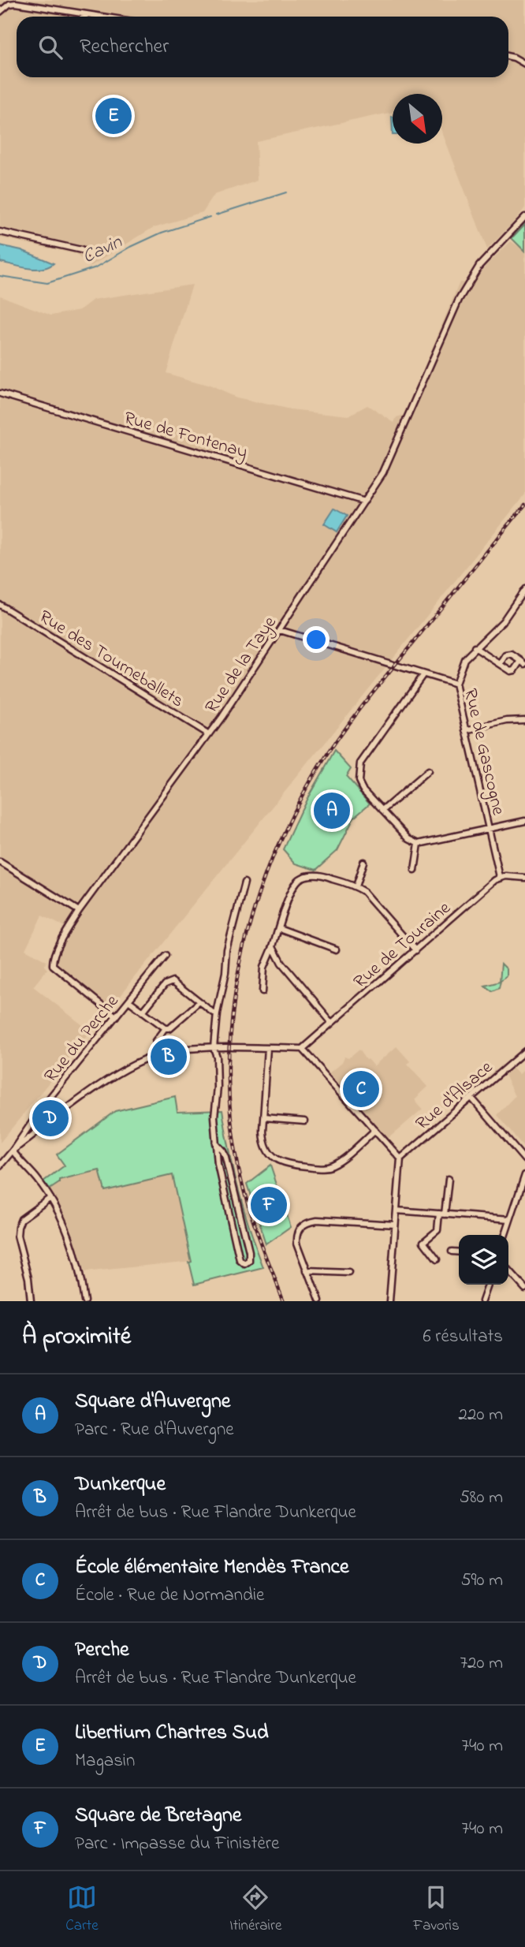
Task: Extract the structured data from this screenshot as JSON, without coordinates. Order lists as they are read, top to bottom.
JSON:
{
  "streets": {
    "street": [
      "Rue de Fontenay",
      "Rue des Tourneballets",
      "Rue de la Taye",
      "Rue de Gascogne",
      "Rue de Touraine",
      "Rue du Perche",
      "Rue d'Alsace"
    ]
  },
  "crossings": [
    ["Rue de Fontenay", "Rue de la Taye"],
    ["Rue des Tourneballets", "Rue de la Taye"],
    ["Rue de la Taye", "Rue de Gascogne"],
    ["Rue de la Taye", "Rue du Perche"],
    ["Rue de Gascogne", "Rue de Touraine"]
  ],
  "water": ["Cavin"],
  "north": "bottom right",
  "page": {
    "search": "Rechercher",
    "pins": [
      "E",
      "A",
      "B",
      "C",
      "D",
      "F"
    ],
    "heading": ["À proximité", "6 résultats"],
    "list": [
      {
        "mark": "A",
        "name": "Square d'Auvergne",
        "note": "Parc · Rue d'Auvergne",
        "value": "220 m"
      },
      {
        "mark": "B",
        "name": "Dunkerque",
        "note": "Arrêt de bus · Rue Flandre Dunkerque",
        "value": "580 m"
      },
      {
        "mark": "C",
        "name": "École élémentaire Mendès France",
        "note": "École · Rue de Normandie",
        "value": "590 m"
      },
      {
        "mark": "D",
        "name": "Perche",
        "note": "Arrêt de bus · Rue Flandre Dunkerque",
        "value": "720 m"
      },
      {
        "mark": "E",
        "name": "Libertium Chartres Sud",
        "note": "Magasin",
        "value": "740 m"
      },
      {
        "mark": "F",
        "name": "Square de Bretagne",
        "note": "Parc · Impasse du Finistère",
        "value": "740 m"
      }
    ],
    "nav": ["Carte", "Itinéraire", "Favoris"]
  }
}
